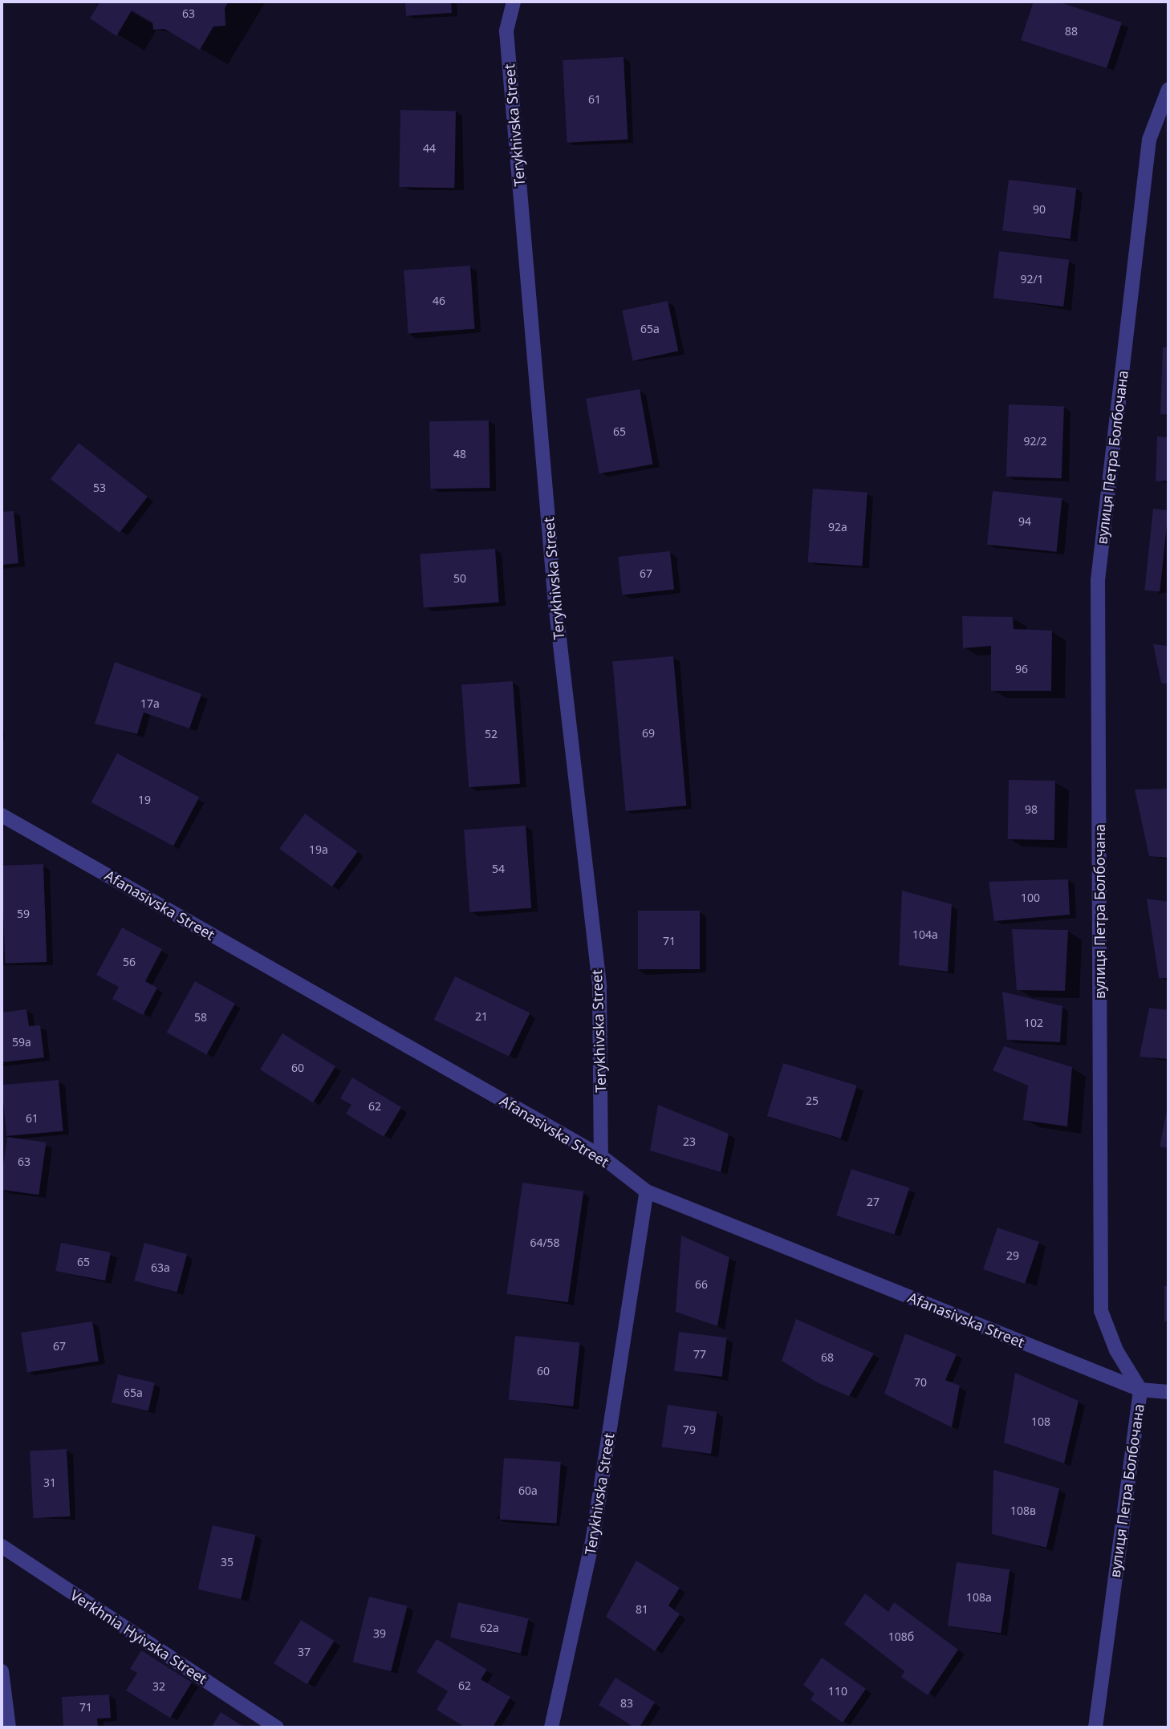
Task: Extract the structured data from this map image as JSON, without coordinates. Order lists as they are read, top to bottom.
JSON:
{
  "streets": {
    "street": [
      "Terykhivska Street",
      "вулиця Петра Болбочана",
      "Afanasivska Street",
      "Verkhnia Hyivska Street"
    ]
  },
  "crossings": [
    ["Terykhivska Street", "Afanasivska Street"],
    ["вулиця Петра Болбочана", "Afanasivska Street"]
  ],
  "house_numbers": [
    "63",
    "88",
    "61",
    "44",
    "90",
    "92/1",
    "46",
    "65а",
    "65",
    "92/2",
    "48",
    "53",
    "94",
    "92а",
    "67",
    "50",
    "96",
    "17а",
    "69",
    "52",
    "19",
    "98",
    "19а",
    "54",
    "100",
    "59",
    "104а",
    "71",
    "56",
    "21",
    "58",
    "102",
    "59а",
    "60",
    "25",
    "62",
    "61",
    "23",
    "63",
    "27",
    "64/58",
    "29",
    "65",
    "63а",
    "66",
    "67",
    "77",
    "68",
    "60",
    "70",
    "65а",
    "108",
    "79",
    "31",
    "60а",
    "108в",
    "35",
    "108а",
    "81",
    "62а",
    "39",
    "108б",
    "37",
    "62",
    "32",
    "110",
    "83",
    "71"
  ]
}
